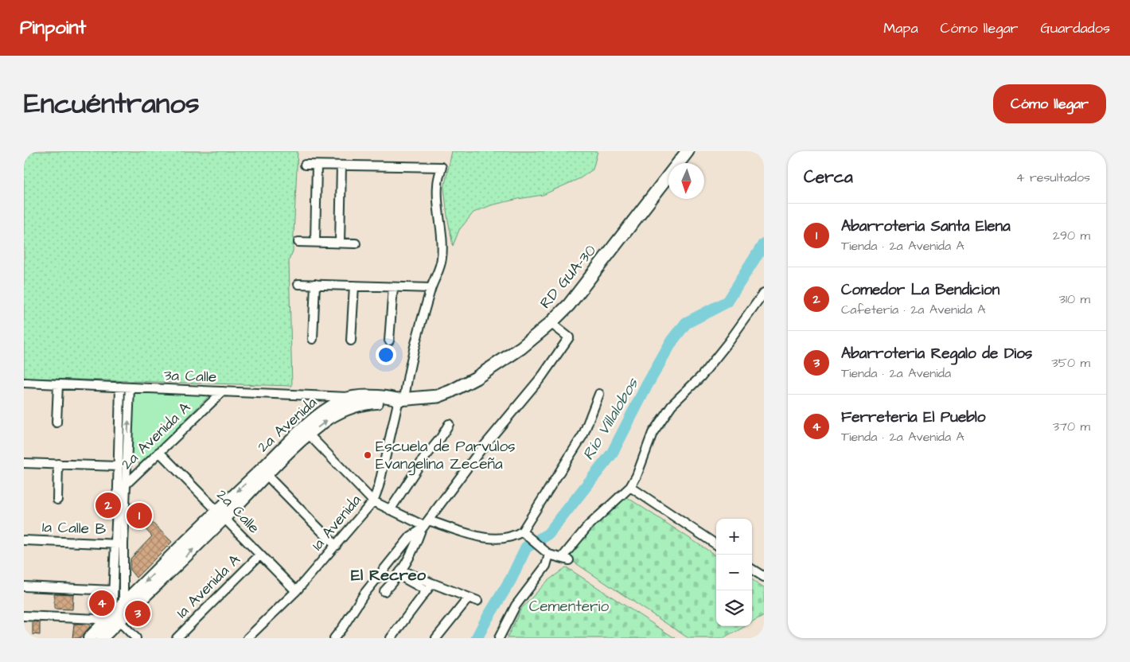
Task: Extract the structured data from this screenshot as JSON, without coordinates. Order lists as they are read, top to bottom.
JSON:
{
  "streets": {
    "main road": ["RD GUA-30"],
    "street": [
      "3a Calle",
      "2a Avenida",
      "2a Avenida A",
      "2a Calle",
      "1a Avenida",
      "1a Calle B",
      "1a Avenida A"
    ]
  },
  "crossings": [
    ["RD GUA-30", "2a Avenida"],
    ["RD GUA-30", "1a Avenida"],
    ["3a Calle", "2a Avenida"],
    ["3a Calle", "2a Avenida A"],
    ["2a Avenida", "2a Avenida A"],
    ["2a Avenida", "2a Calle"],
    ["2a Avenida", "1a Avenida"],
    ["2a Avenida A", "2a Calle"],
    ["2a Avenida A", "1a Calle B"],
    ["2a Calle", "1a Avenida"],
    ["2a Calle", "1a Avenida A"]
  ],
  "districts": ["El Recreo"],
  "water": ["Río Villalobos"],
  "parks": ["Cementerio"],
  "places": ["Escuela de Parvulos Evangelina Zeceña"],
  "north": "bottom",
  "page": {
    "header": "Pinpoint",
    "nav": ["Mapa", "Cómo llegar", "Guardados"],
    "title": "Encuéntranos",
    "buttons": "Cómo llegar",
    "heading": ["Cerca", "4 resultados"],
    "list": [
      {
        "mark": "1",
        "name": "Abarroteria Santa Elena",
        "note": "Tienda · 2a Avenida A",
        "value": "290 m"
      },
      {
        "mark": "2",
        "name": "Comedor La Bendicion",
        "note": "Cafetería · 2a Avenida A",
        "value": "310 m"
      },
      {
        "mark": "3",
        "name": "Abarroteria Regalo de Dios",
        "note": "Tienda · 2a Avenida",
        "value": "350 m"
      },
      {
        "mark": "4",
        "name": "Ferreteria El Pueblo",
        "note": "Tienda · 2a Avenida A",
        "value": "370 m"
      }
    ],
    "pins": [
      "2",
      "1",
      "4",
      "3"
    ],
    "map_buttons": ["+", "−"]
  }
}
